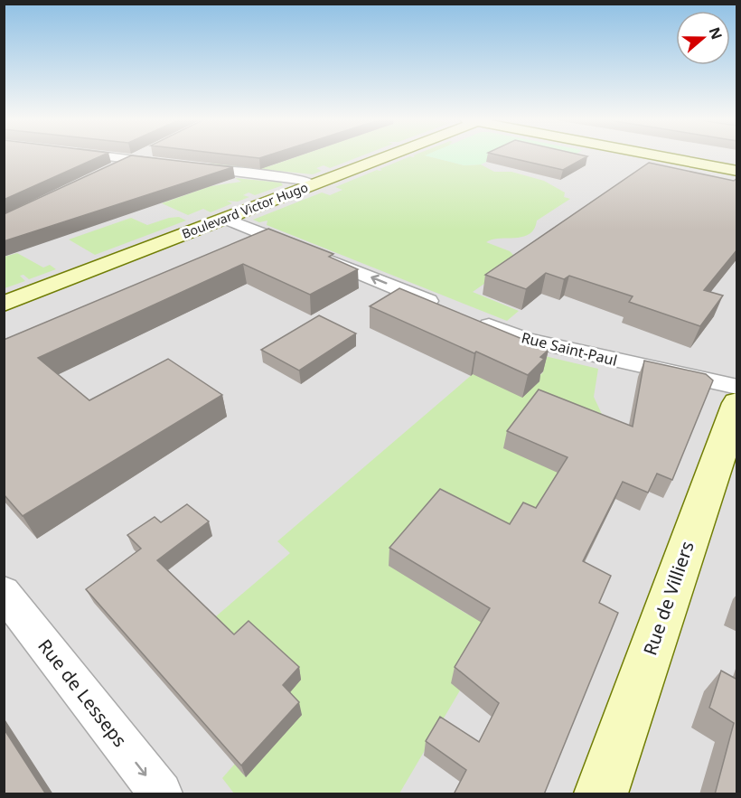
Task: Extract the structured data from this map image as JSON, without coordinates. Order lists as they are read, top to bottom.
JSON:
{
  "streets": {
    "street": [
      "Boulevard Victor Hugo",
      "Rue Saint-Paul",
      "Rue de Villiers",
      "Rue de Lesseps"
    ]
  },
  "one_way": ["Rue de Lesseps"],
  "north": "right"
}
